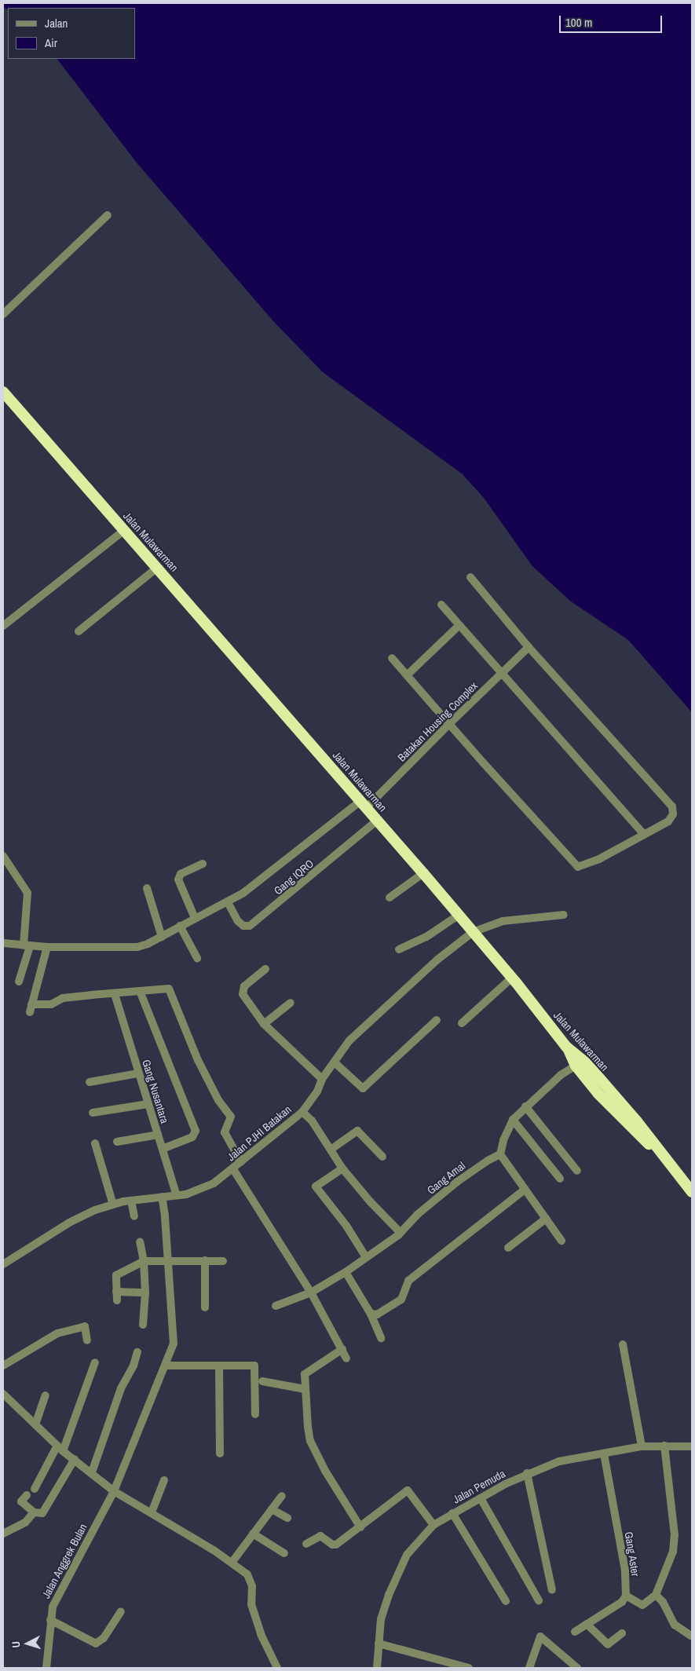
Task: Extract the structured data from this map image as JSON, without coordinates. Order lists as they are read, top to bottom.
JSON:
{
  "streets": {
    "highway": ["Jalan Mulawarman"],
    "street": [
      "Batakan Housing Complex",
      "Gang IQRO",
      "Gang Nusantara",
      "Jalan PJHI Batakan",
      "Gang Amal",
      "Jalan Pemuda",
      "Gang Aster",
      "Jalan Anggrek Bulan"
    ]
  },
  "crossings": [
    ["Jalan Mulawarman", "Batakan Housing Complex"],
    ["Jalan Mulawarman", "Gang IQRO"],
    ["Jalan Mulawarman", "Jalan PJHI Batakan"],
    ["Batakan Housing Complex", "Gang IQRO"],
    ["Gang Nusantara", "Jalan PJHI Batakan"],
    ["Jalan PJHI Batakan", "Jalan Anggrek Bulan"],
    ["Jalan Pemuda", "Gang Aster"]
  ],
  "legend": ["Jalan", "Air"],
  "scale_bar": "100 m",
  "north": "left"
}
